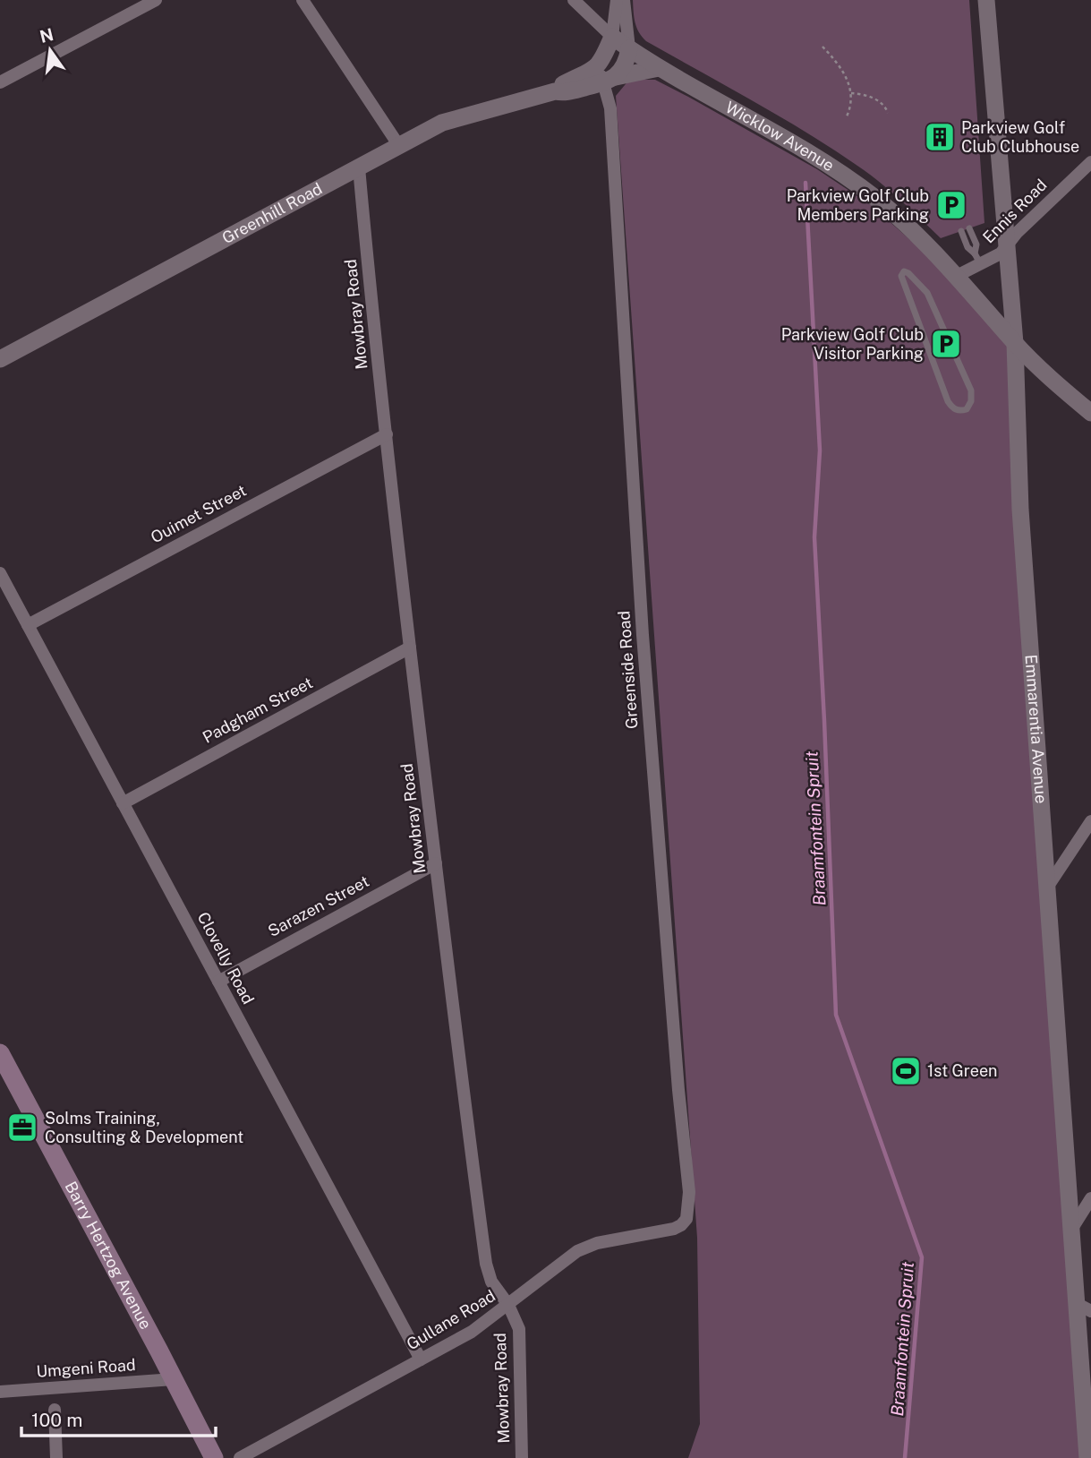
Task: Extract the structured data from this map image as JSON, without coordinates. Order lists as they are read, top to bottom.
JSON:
{
  "streets": {
    "main road": ["Barry Hertzog Avenue"],
    "street": [
      "Wicklow Avenue",
      "Ennis Road",
      "Greenhill Road",
      "Mowbray Road",
      "Ouimet Street",
      "Greenside Road",
      "Padgham Street",
      "Emmarentia Avenue",
      "Sarazen Street",
      "Clovelly Road",
      "Gullane Road",
      "Umgeni Road"
    ]
  },
  "crossings": [
    ["Wicklow Avenue", "Ennis Road"],
    ["Wicklow Avenue", "Greenhill Road"],
    ["Wicklow Avenue", "Emmarentia Avenue"],
    ["Ennis Road", "Emmarentia Avenue"],
    ["Greenhill Road", "Mowbray Road"],
    ["Greenhill Road", "Greenside Road"],
    ["Mowbray Road", "Ouimet Street"],
    ["Mowbray Road", "Padgham Street"],
    ["Mowbray Road", "Sarazen Street"],
    ["Mowbray Road", "Gullane Road"],
    ["Ouimet Street", "Clovelly Road"],
    ["Greenside Road", "Gullane Road"],
    ["Padgham Street", "Clovelly Road"],
    ["Sarazen Street", "Clovelly Road"],
    ["Clovelly Road", "Gullane Road"],
    ["Barry Hertzog Avenue", "Umgeni Road"]
  ],
  "water": ["Braamfontein Spruit"],
  "places": {
    "building": ["Parkview Golf Club Clubhouse"],
    "parking": ["Parkview Golf Club Members Parking", "Parkview Golf Club Visitor Parking"],
    "sports": ["1st Green"],
    "office": ["Solms Training, Consulting & Development"]
  },
  "scale_bar": "100 m",
  "north": "top"
}
